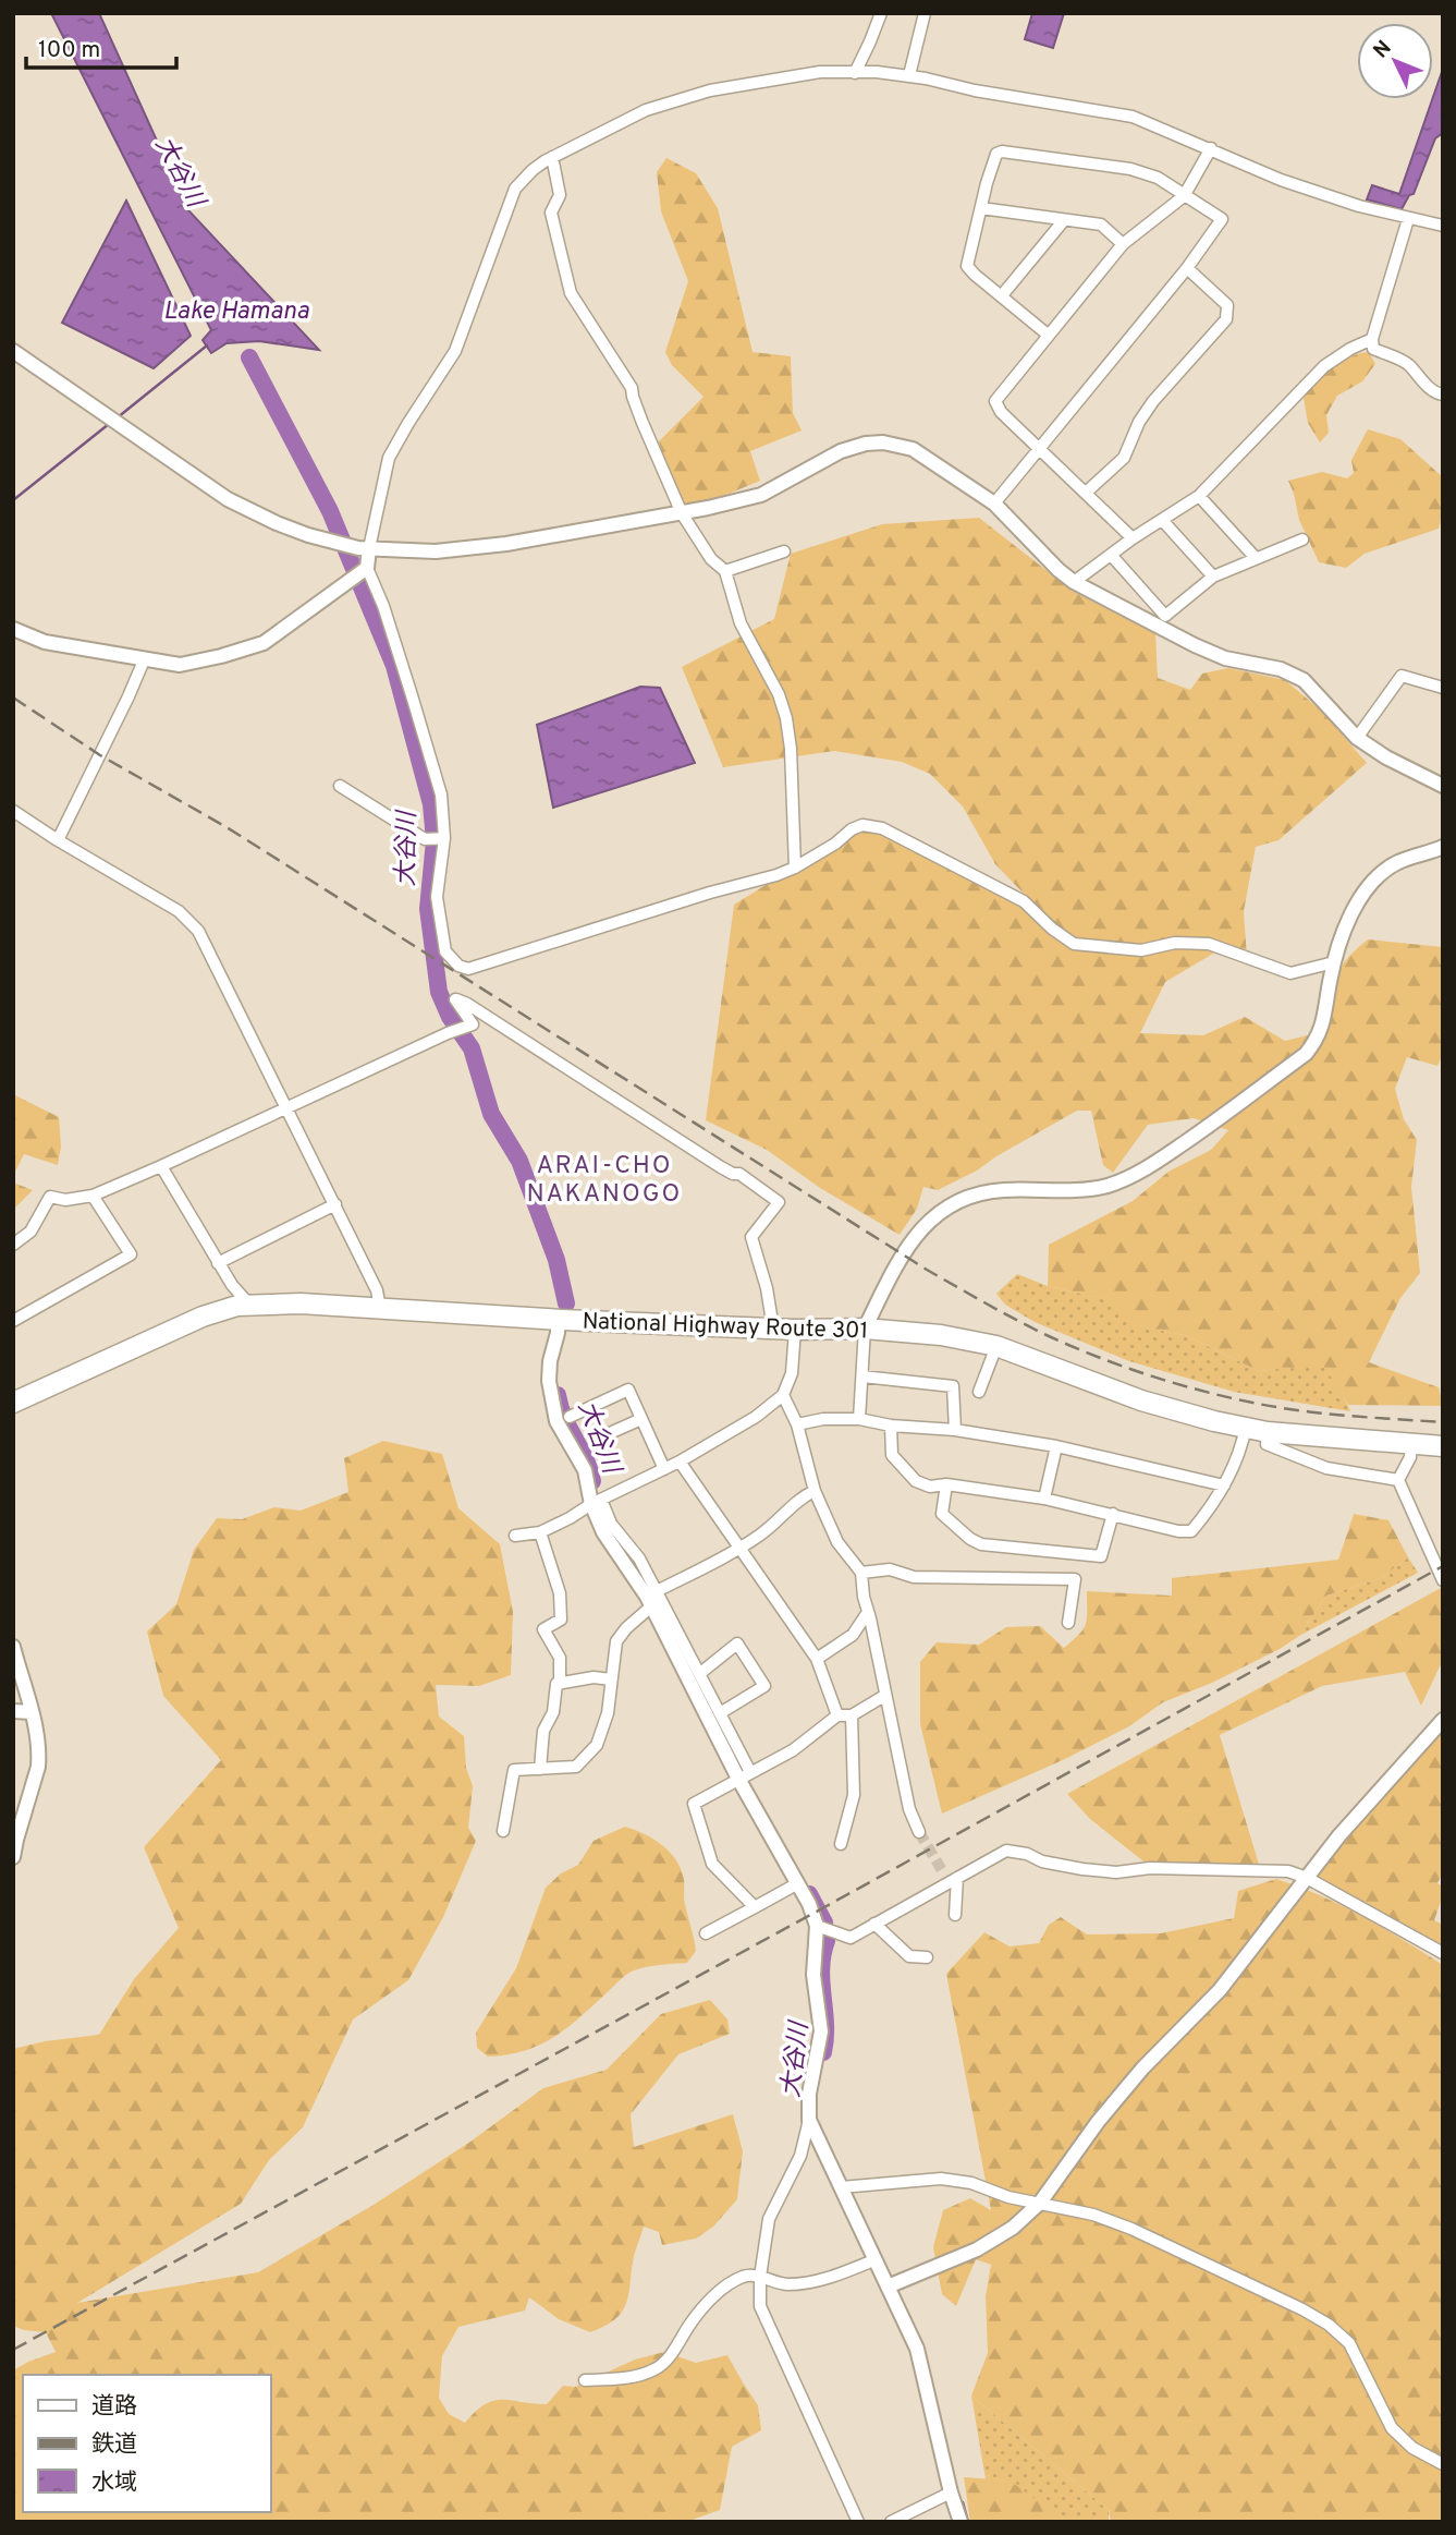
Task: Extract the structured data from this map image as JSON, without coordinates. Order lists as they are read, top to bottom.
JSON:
{
  "streets": {
    "highway": ["National Highway Route 301"]
  },
  "districts": ["ARAI-CHO NAKANOGO"],
  "water": ["大谷川", "Lake Hamana"],
  "legend": ["道路", "鉄道", "水域"],
  "scale_bar": "100 m",
  "north": "top left"
}
